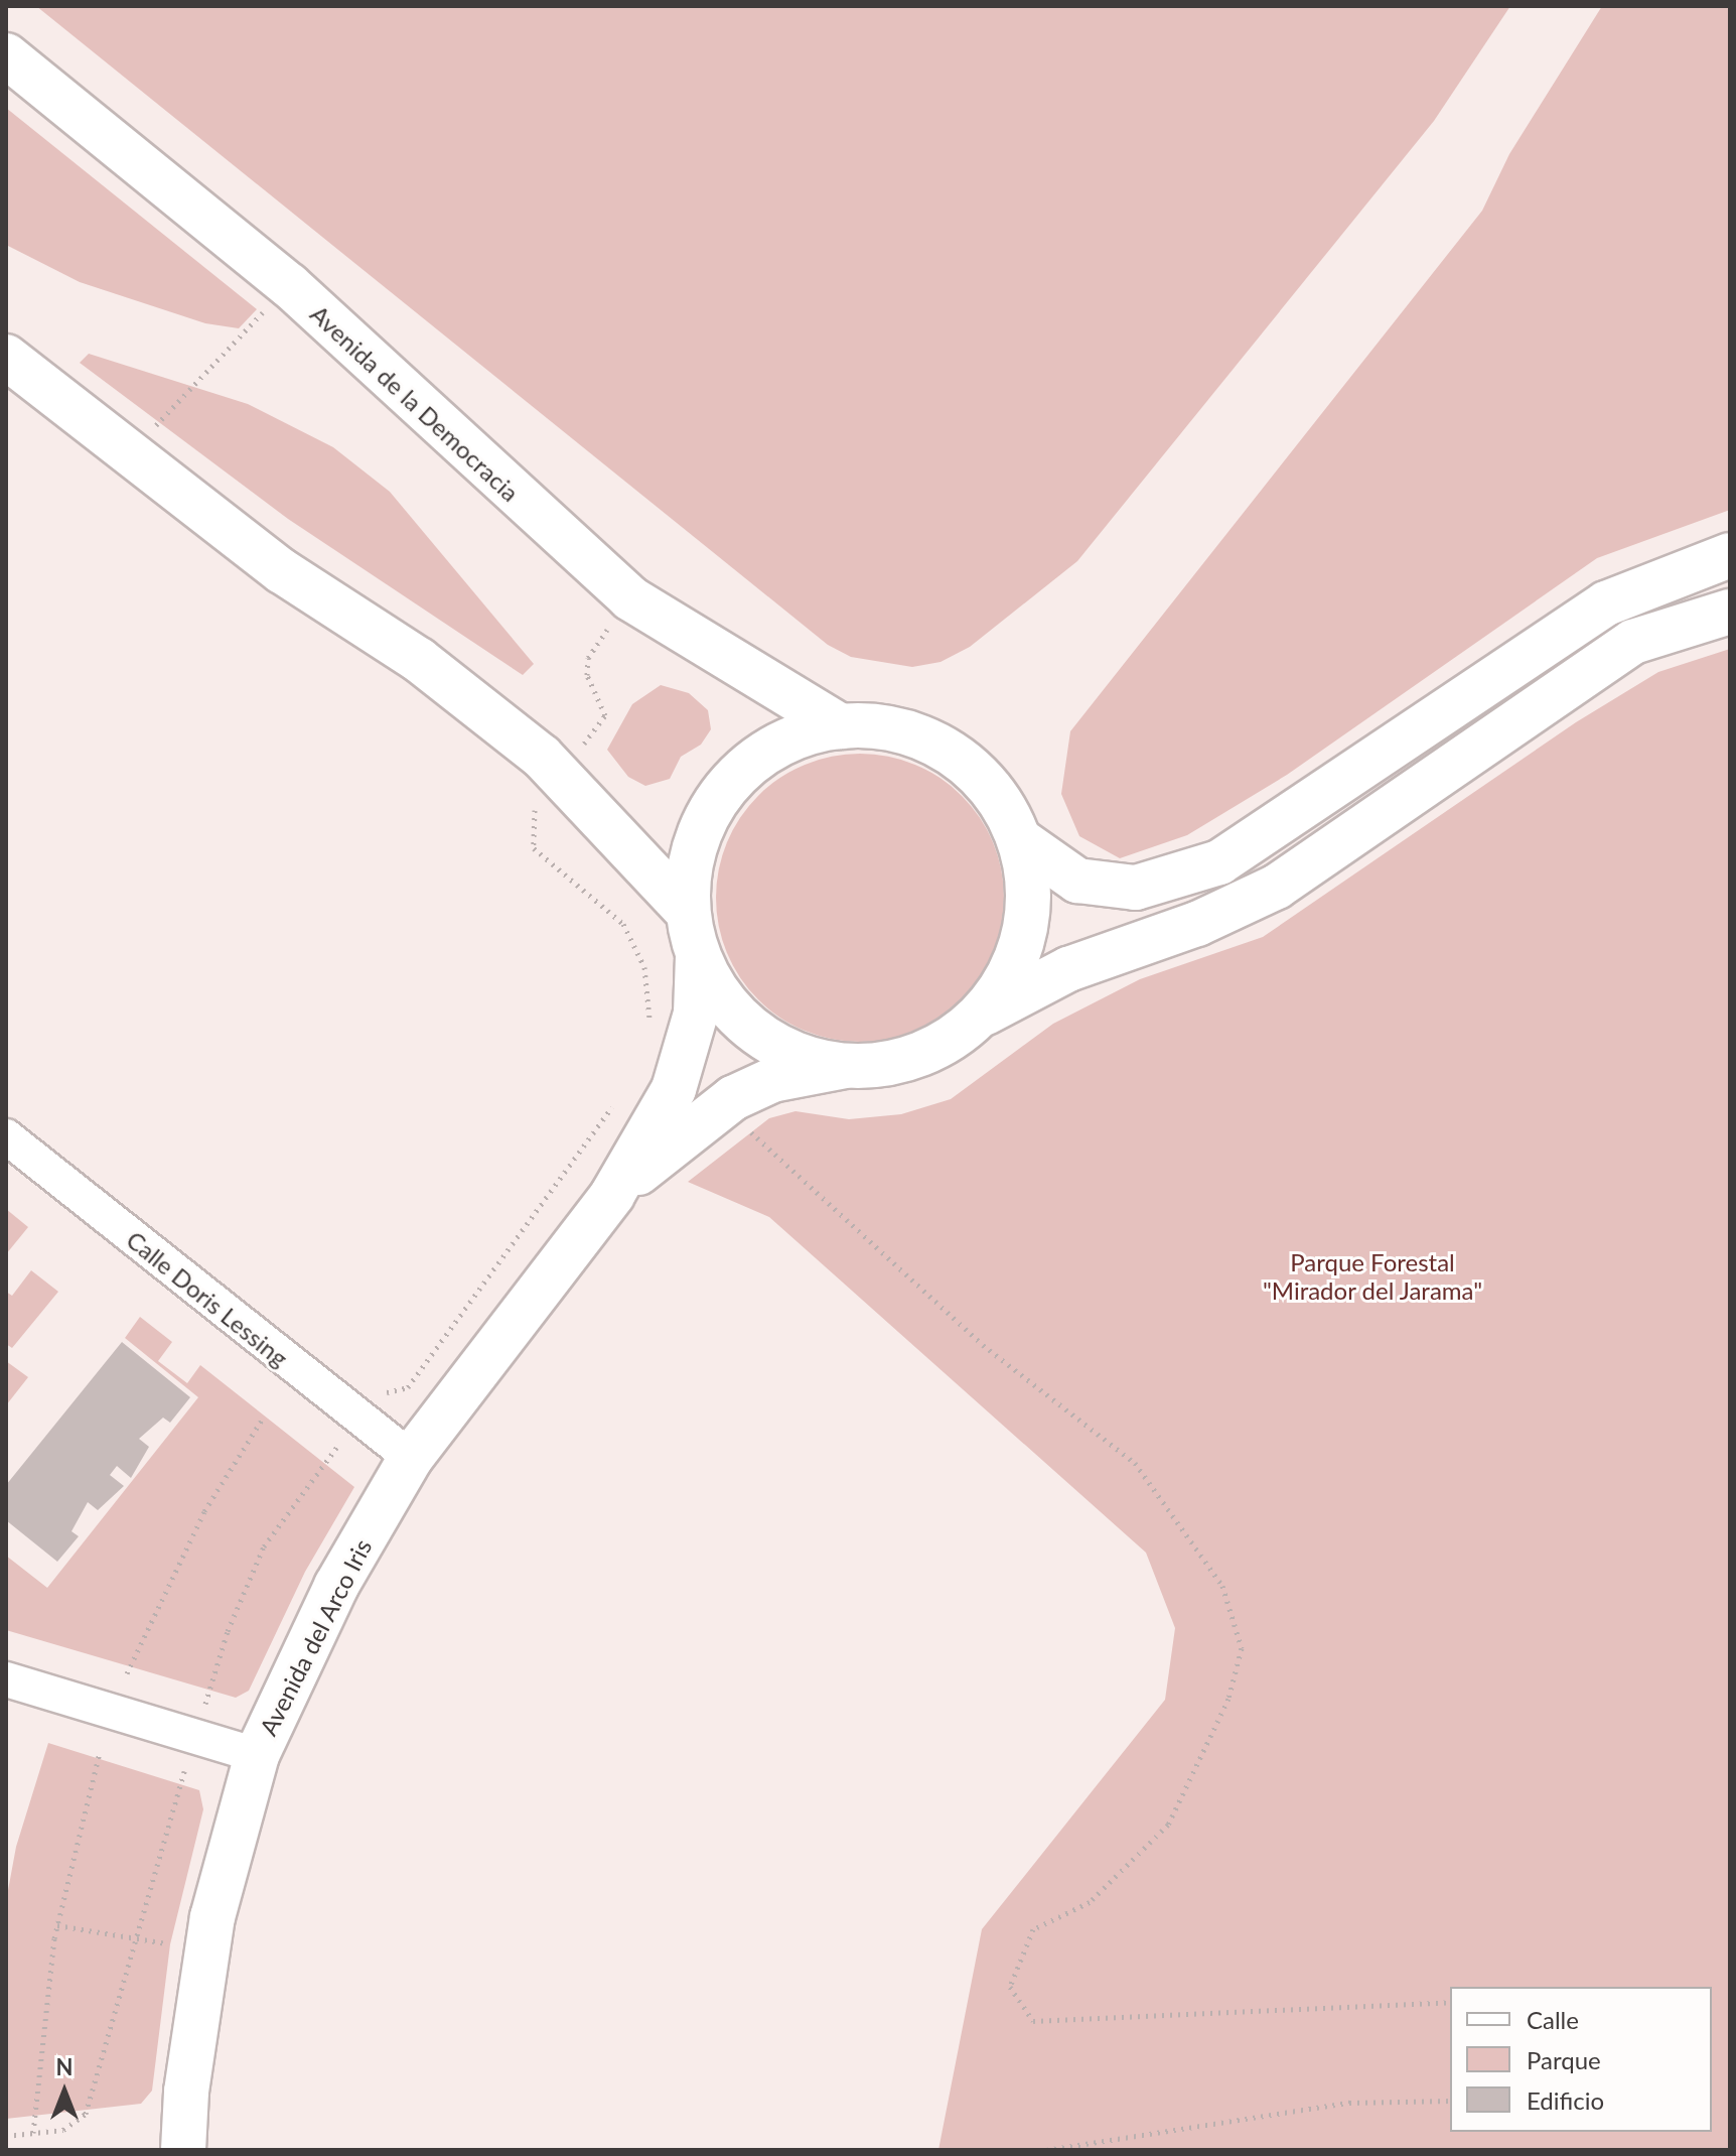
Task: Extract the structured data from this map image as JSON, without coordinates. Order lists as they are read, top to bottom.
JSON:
{
  "streets": {
    "street": ["Avenida de la Democracia", "Calle Doris Lessing", "Avenida del Arco Iris"]
  },
  "crossings": [
    ["Calle Doris Lessing", "Avenida del Arco Iris"]
  ],
  "parks": ["Parque Forestal \"Mirador del Jarama\""],
  "legend": ["Calle", "Parque", "Edificio"],
  "north": "top"
}
